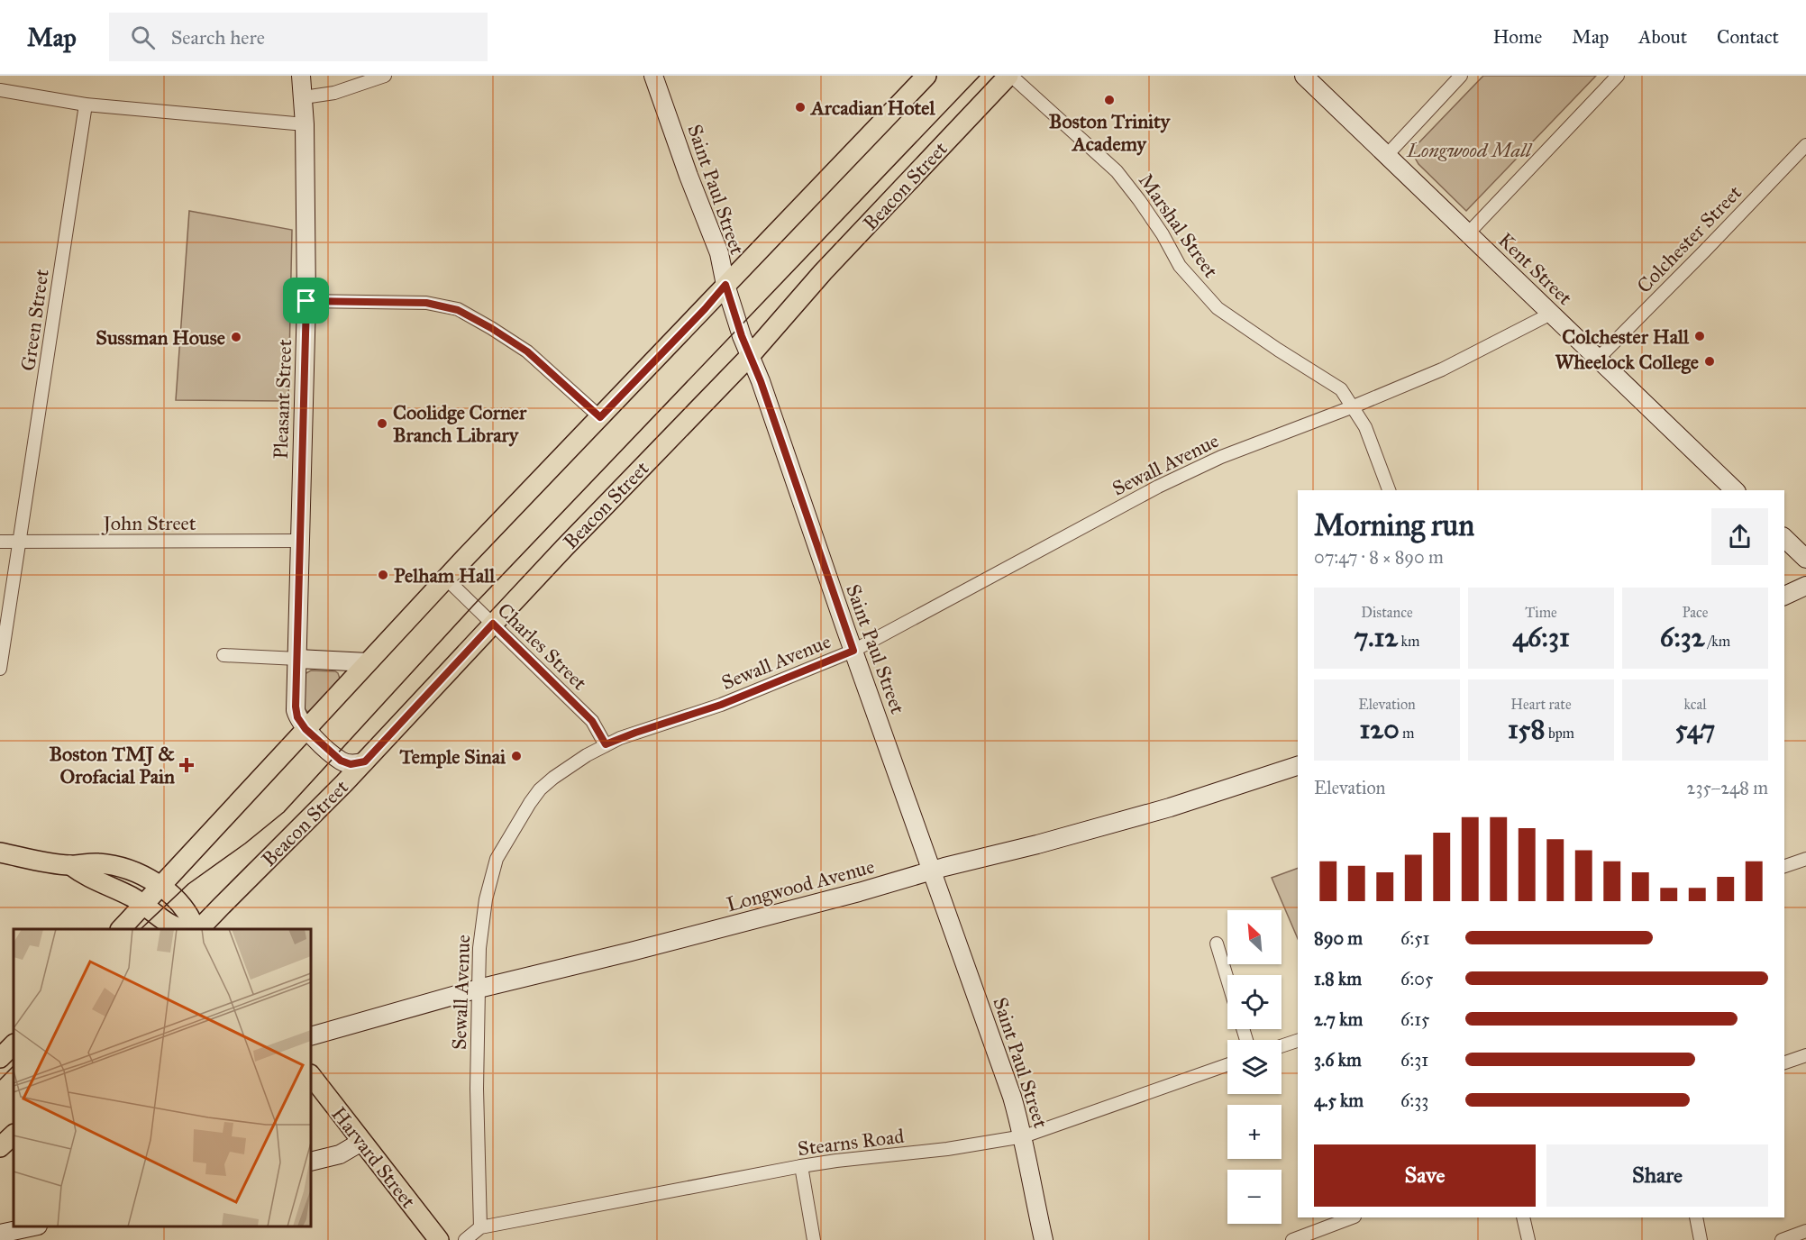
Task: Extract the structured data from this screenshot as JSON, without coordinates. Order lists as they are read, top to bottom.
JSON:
{
  "streets": {
    "main road": [
      "Beacon Street",
      "Saint Paul Street",
      "Kent Street",
      "Pleasant Street",
      "Longwood Avenue",
      "Harvard Street"
    ],
    "street": [
      "Marshal Street",
      "Colchester Street",
      "Green Street",
      "Sewall Avenue",
      "John Street",
      "Charles Street",
      "Stearns Road"
    ]
  },
  "crossings": [
    ["Beacon Street", "Saint Paul Street"],
    ["Beacon Street", "Marshal Street"],
    ["Beacon Street", "Pleasant Street"],
    ["Beacon Street", "Charles Street"],
    ["Saint Paul Street", "Sewall Avenue"],
    ["Saint Paul Street", "Longwood Avenue"],
    ["Saint Paul Street", "Stearns Road"],
    ["Marshal Street", "Sewall Avenue"],
    ["Colchester Street", "Kent Street"],
    ["Kent Street", "Sewall Avenue"],
    ["Green Street", "John Street"],
    ["Pleasant Street", "John Street"],
    ["Sewall Avenue", "Charles Street"],
    ["Sewall Avenue", "Longwood Avenue"],
    ["Sewall Avenue", "Stearns Road"]
  ],
  "parks": ["Longwood Mall"],
  "places": {
    "other": [
      "Boston Trinity Academy",
      "Arcadian Hotel",
      "Colchester Hall",
      "Sussman House",
      "Wheelock College",
      "Coolidge Corner Branch Library",
      "Pelham Hall",
      "Temple Sinai"
    ],
    "health": ["Boston TMJ & Orofacial Pain"]
  },
  "north": "top left",
  "page": {
    "header": "Map",
    "search": "Search here",
    "nav": [
      "Home",
      "Map",
      "About",
      "Contact"
    ],
    "heading": ["Morning run", "07:47 · 8 × 890 m"],
    "stats": [
      ["Distance", "7.12 km"],
      ["Time", "46:31"],
      ["Pace", "6:32 /km"],
      ["Elevation", "120 m"],
      ["Heart rate", "158 bpm"],
      ["kcal", "547"]
    ],
    "chart": ["Elevation", "235–248 m"],
    "map_buttons": ["+", "−"],
    "list": [
      {
        "name": "890 m",
        "note": "6:51"
      },
      {
        "name": "1.8 km",
        "note": "6:05"
      },
      {
        "name": "2.7 km",
        "note": "6:15"
      },
      {
        "name": "3.6 km",
        "note": "6:31"
      },
      {
        "name": "4.5 km",
        "note": "6:33"
      }
    ],
    "buttons": ["Save", "Share"]
  }
}
